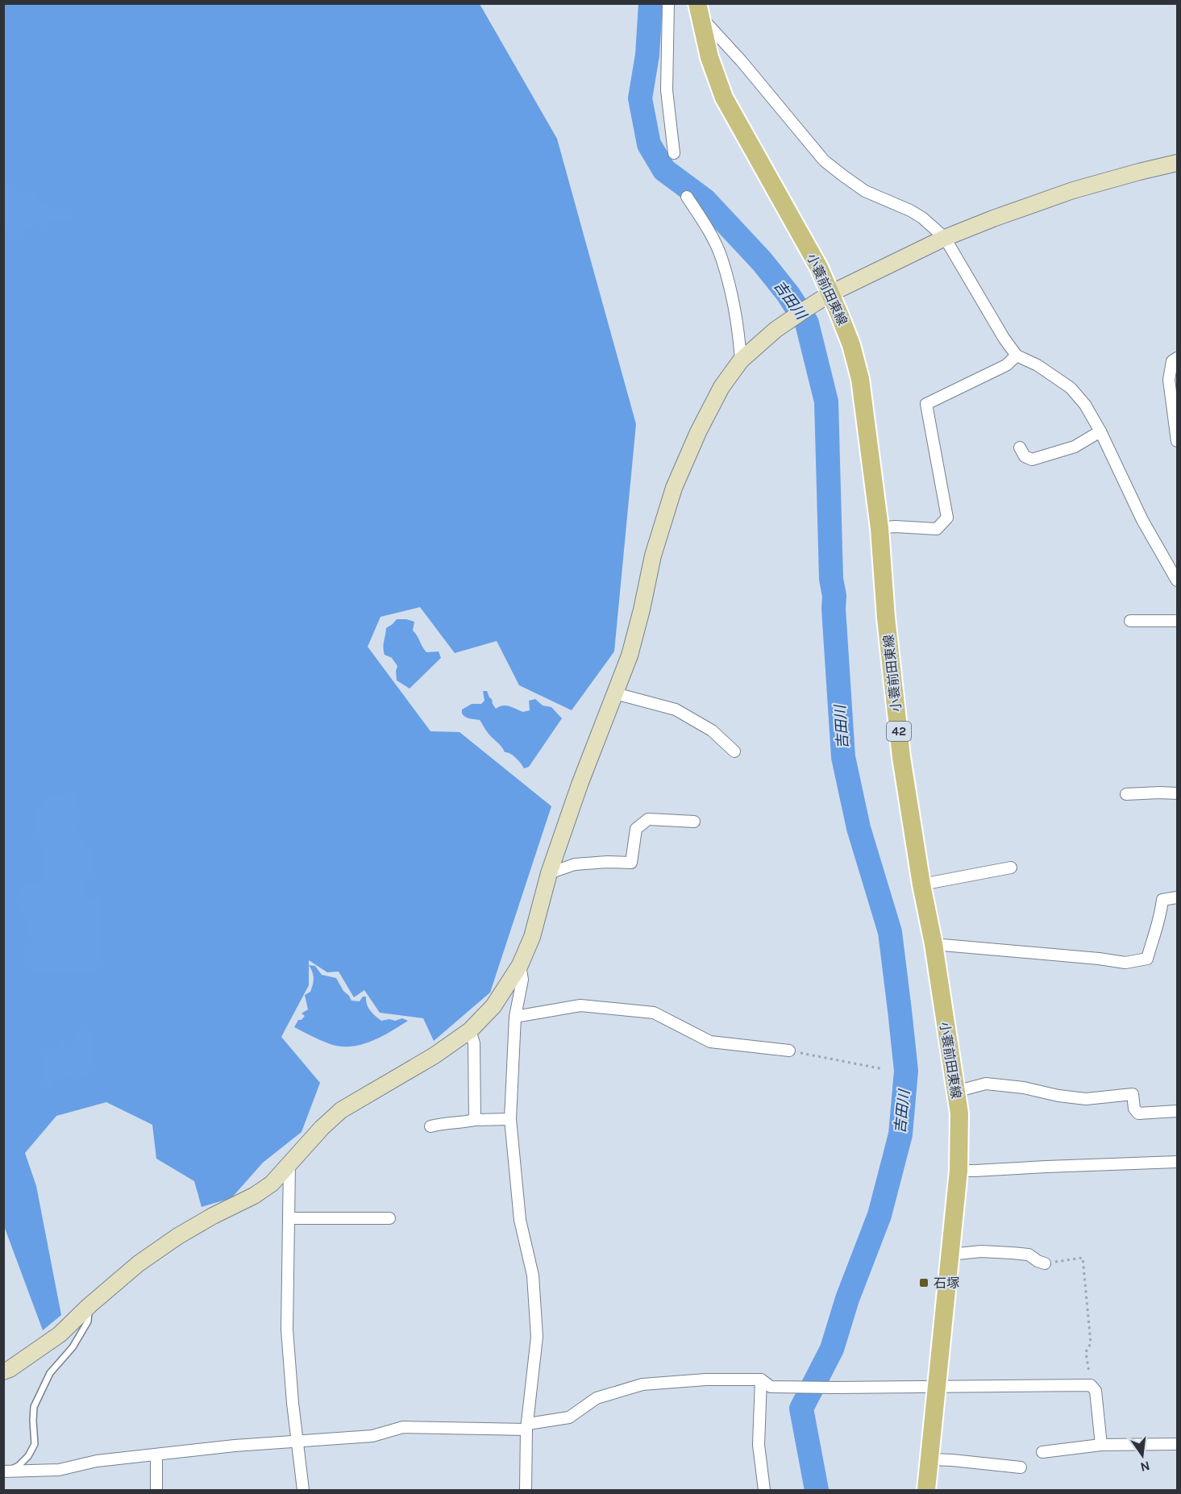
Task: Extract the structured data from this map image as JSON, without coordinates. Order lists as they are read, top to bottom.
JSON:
{
  "streets": {
    "main road": ["小蓑前田東線", "42"]
  },
  "water": ["吉田川"],
  "places": {
    "transit": ["石塚"]
  },
  "north": "bottom"
}
